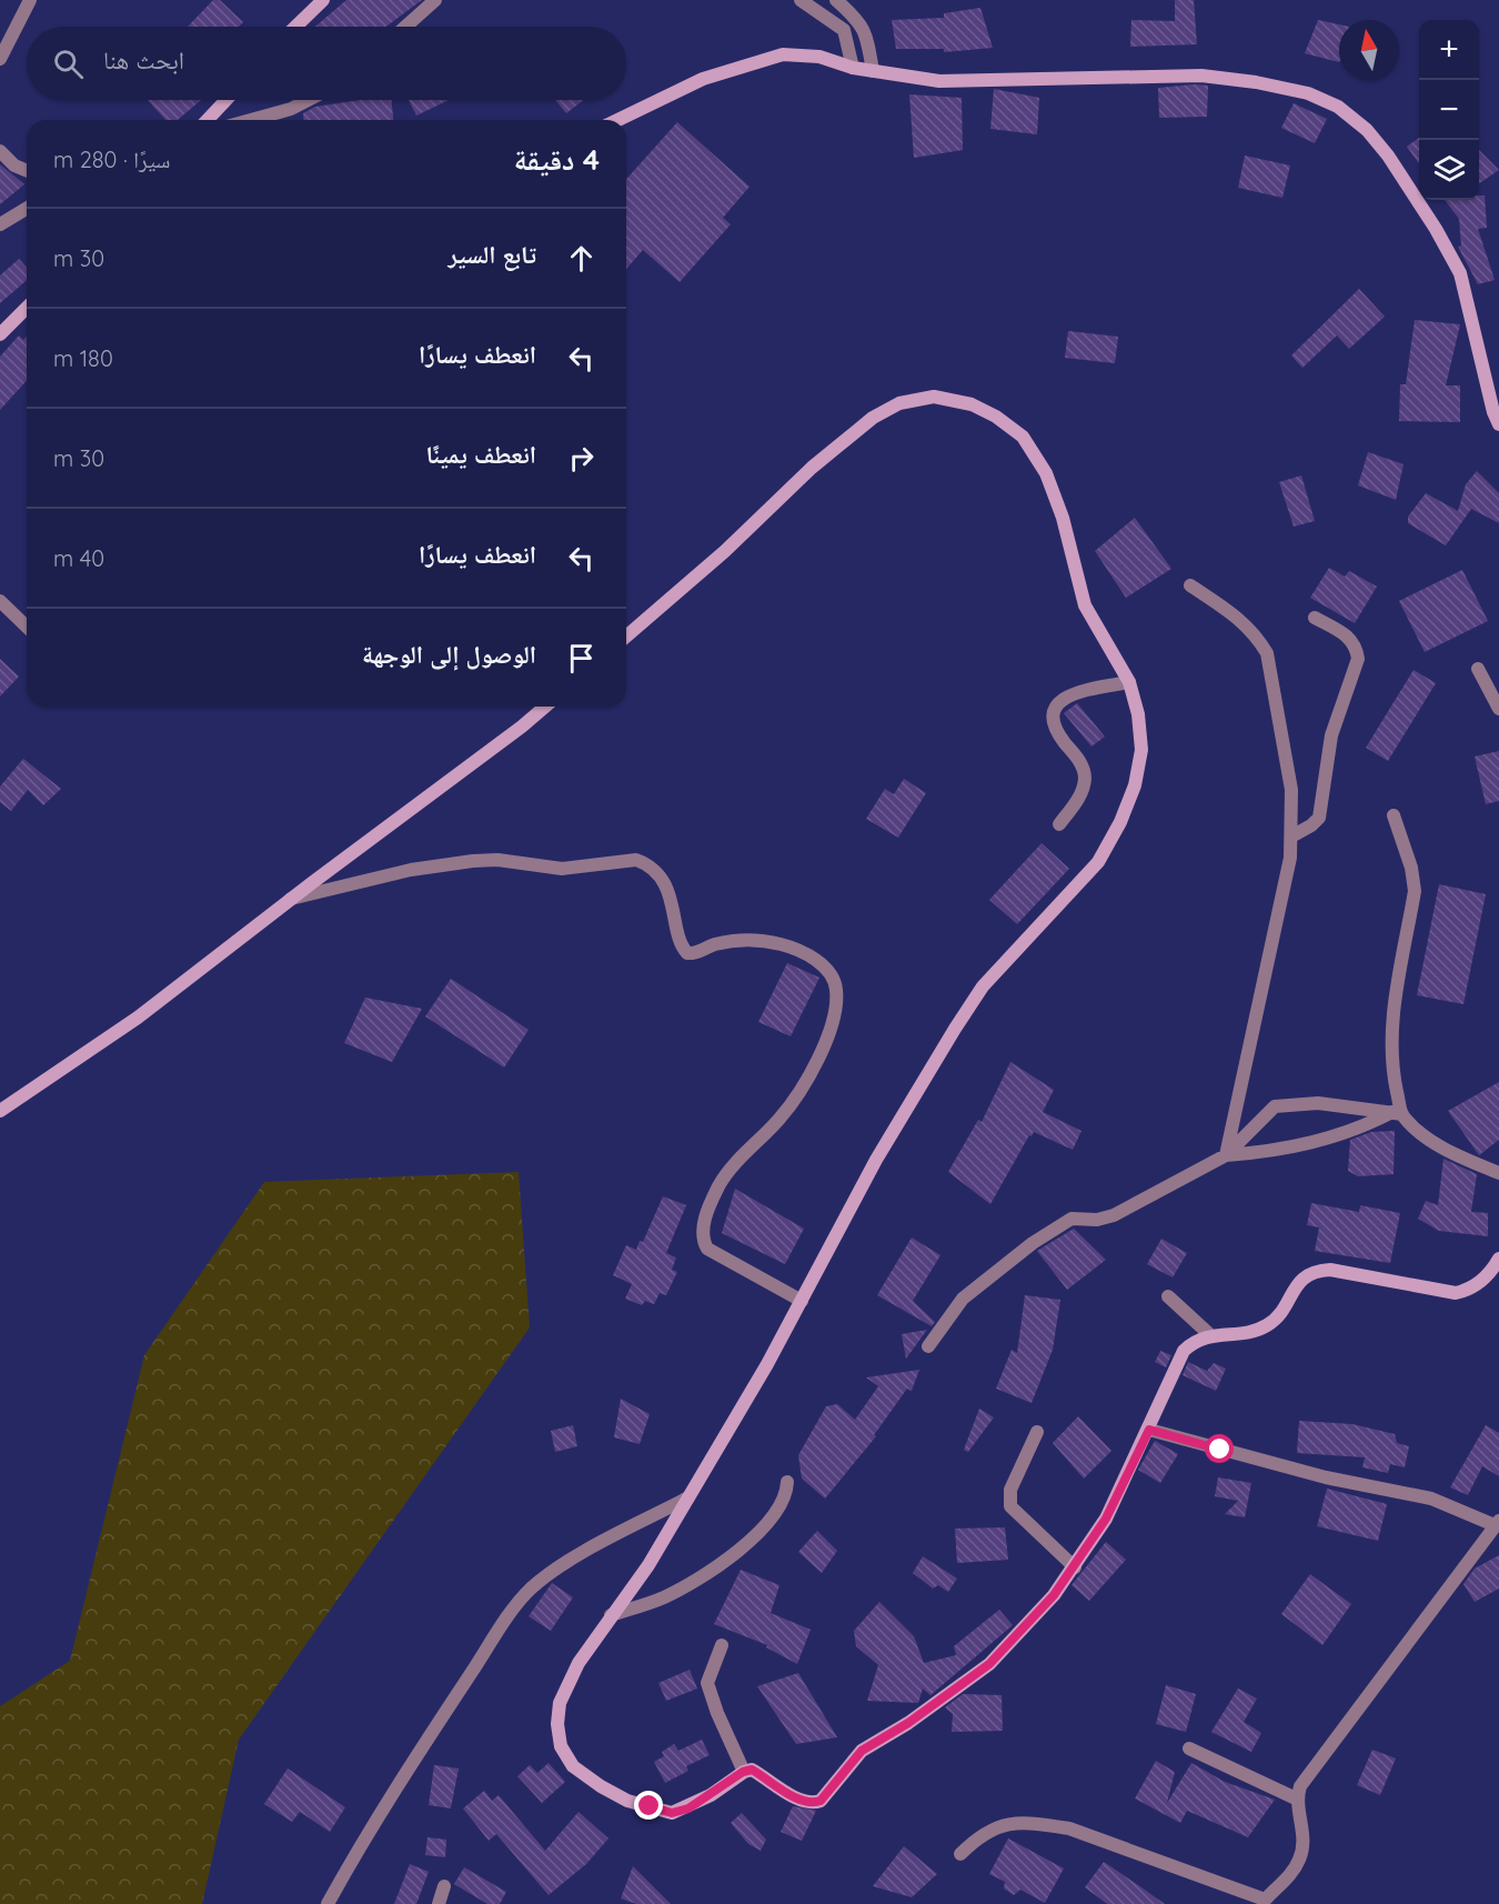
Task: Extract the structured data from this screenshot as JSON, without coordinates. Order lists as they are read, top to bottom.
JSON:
{
  "north": "top",
  "page": {
    "map_buttons": ["+", "−"],
    "search": "ابحث هنا",
    "heading": ["4 دقيقة", "سيرًا · 280 m"],
    "list": [
      ["تابع السير", "30 m"],
      ["انعطف يسارًا", "180 m"],
      ["انعطف يمينًا", "30 m"],
      ["انعطف يسارًا", "40 m"],
      "الوصول إلى الوجهة"
    ]
  }
}
